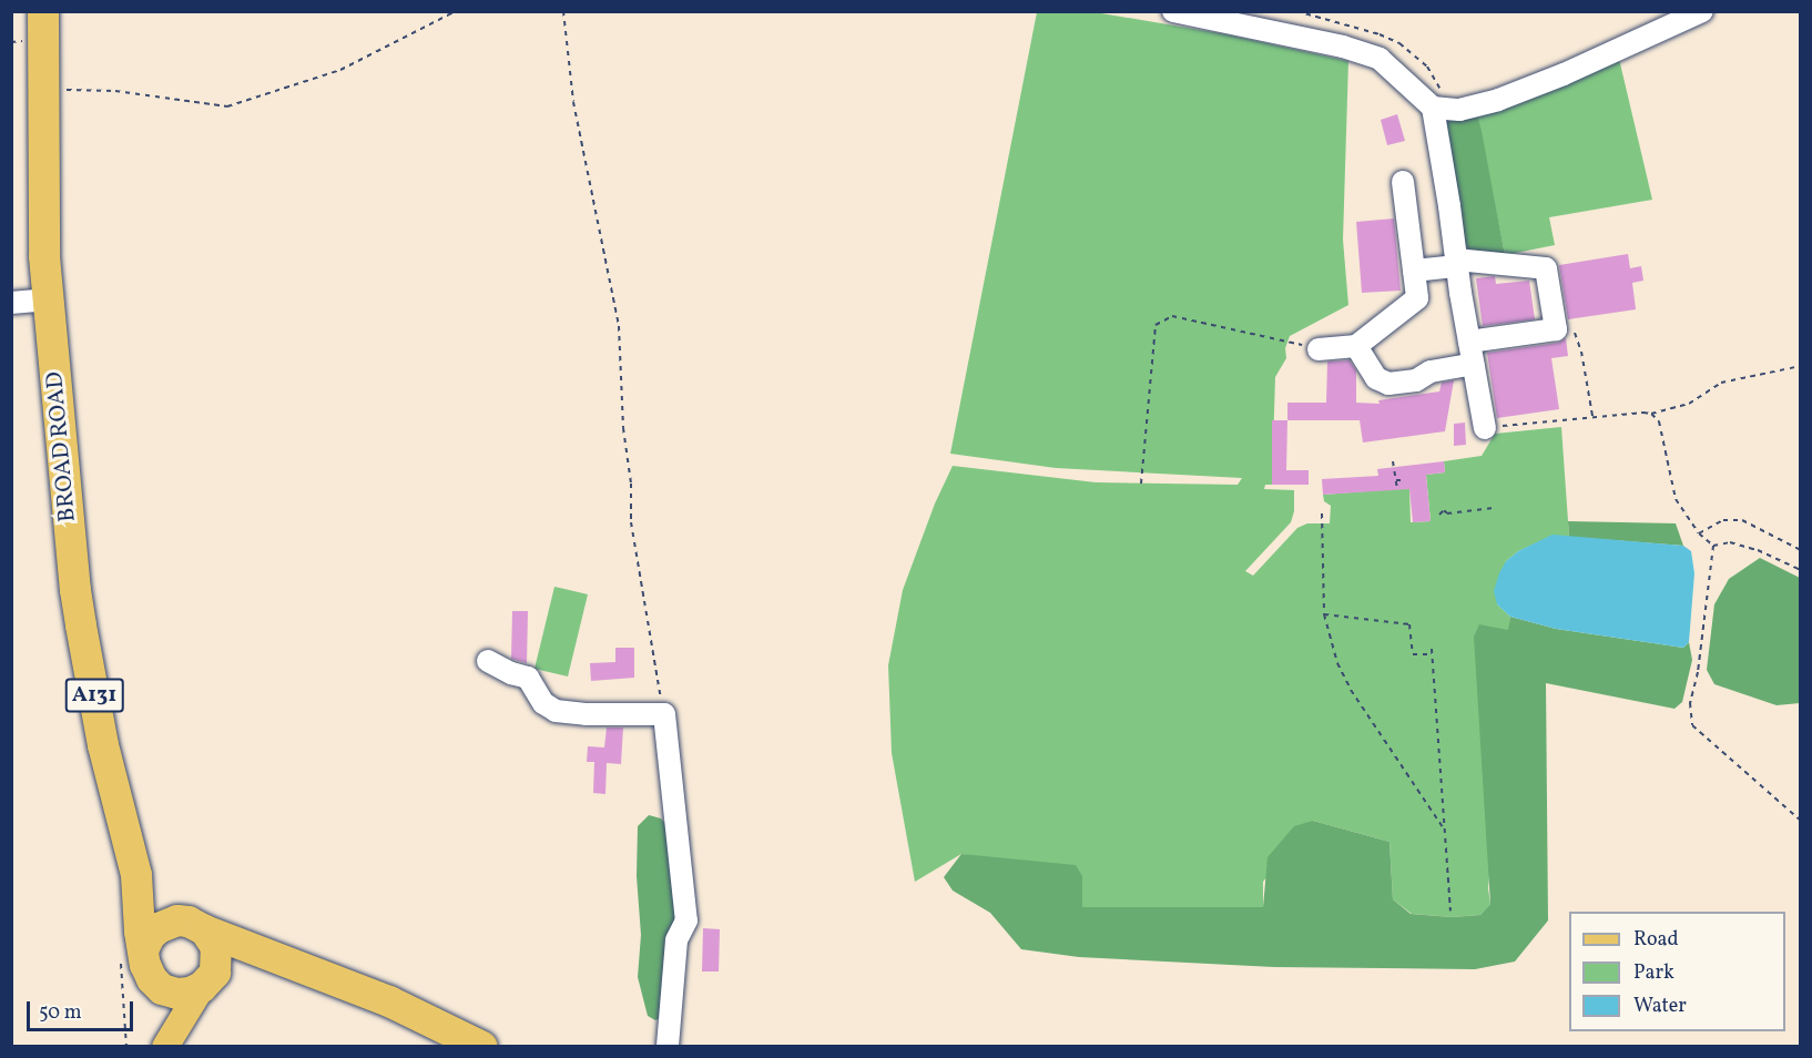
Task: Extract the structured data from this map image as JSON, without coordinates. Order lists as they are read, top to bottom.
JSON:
{
  "streets": {
    "highway": ["BROAD ROAD", "A131"]
  },
  "crossings": [
    ["BROAD ROAD", "A131"]
  ],
  "legend": ["Road", "Park", "Water"],
  "scale_bar": "50 m"
}
